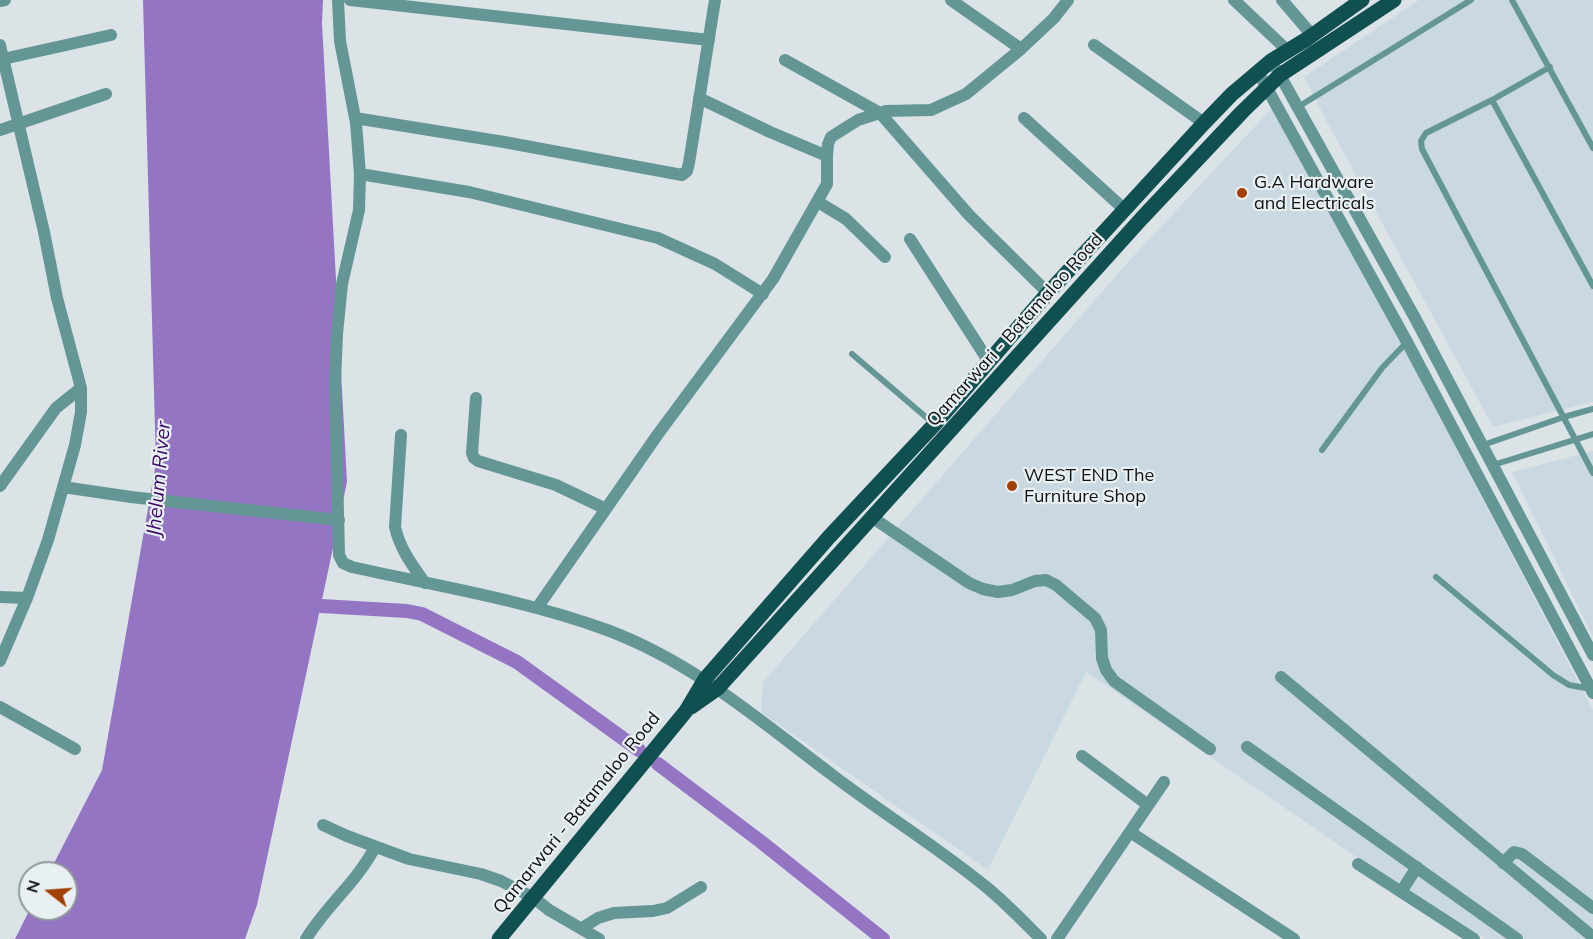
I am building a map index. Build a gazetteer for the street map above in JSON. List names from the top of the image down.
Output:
{
  "streets": {
    "main road": ["Qamarwari - Batamaloo Road"]
  },
  "water": ["Jhelum River"],
  "places": ["G.A Hardware and Electricals", "WEST END The Furniture Shop"],
  "north": "left"
}
